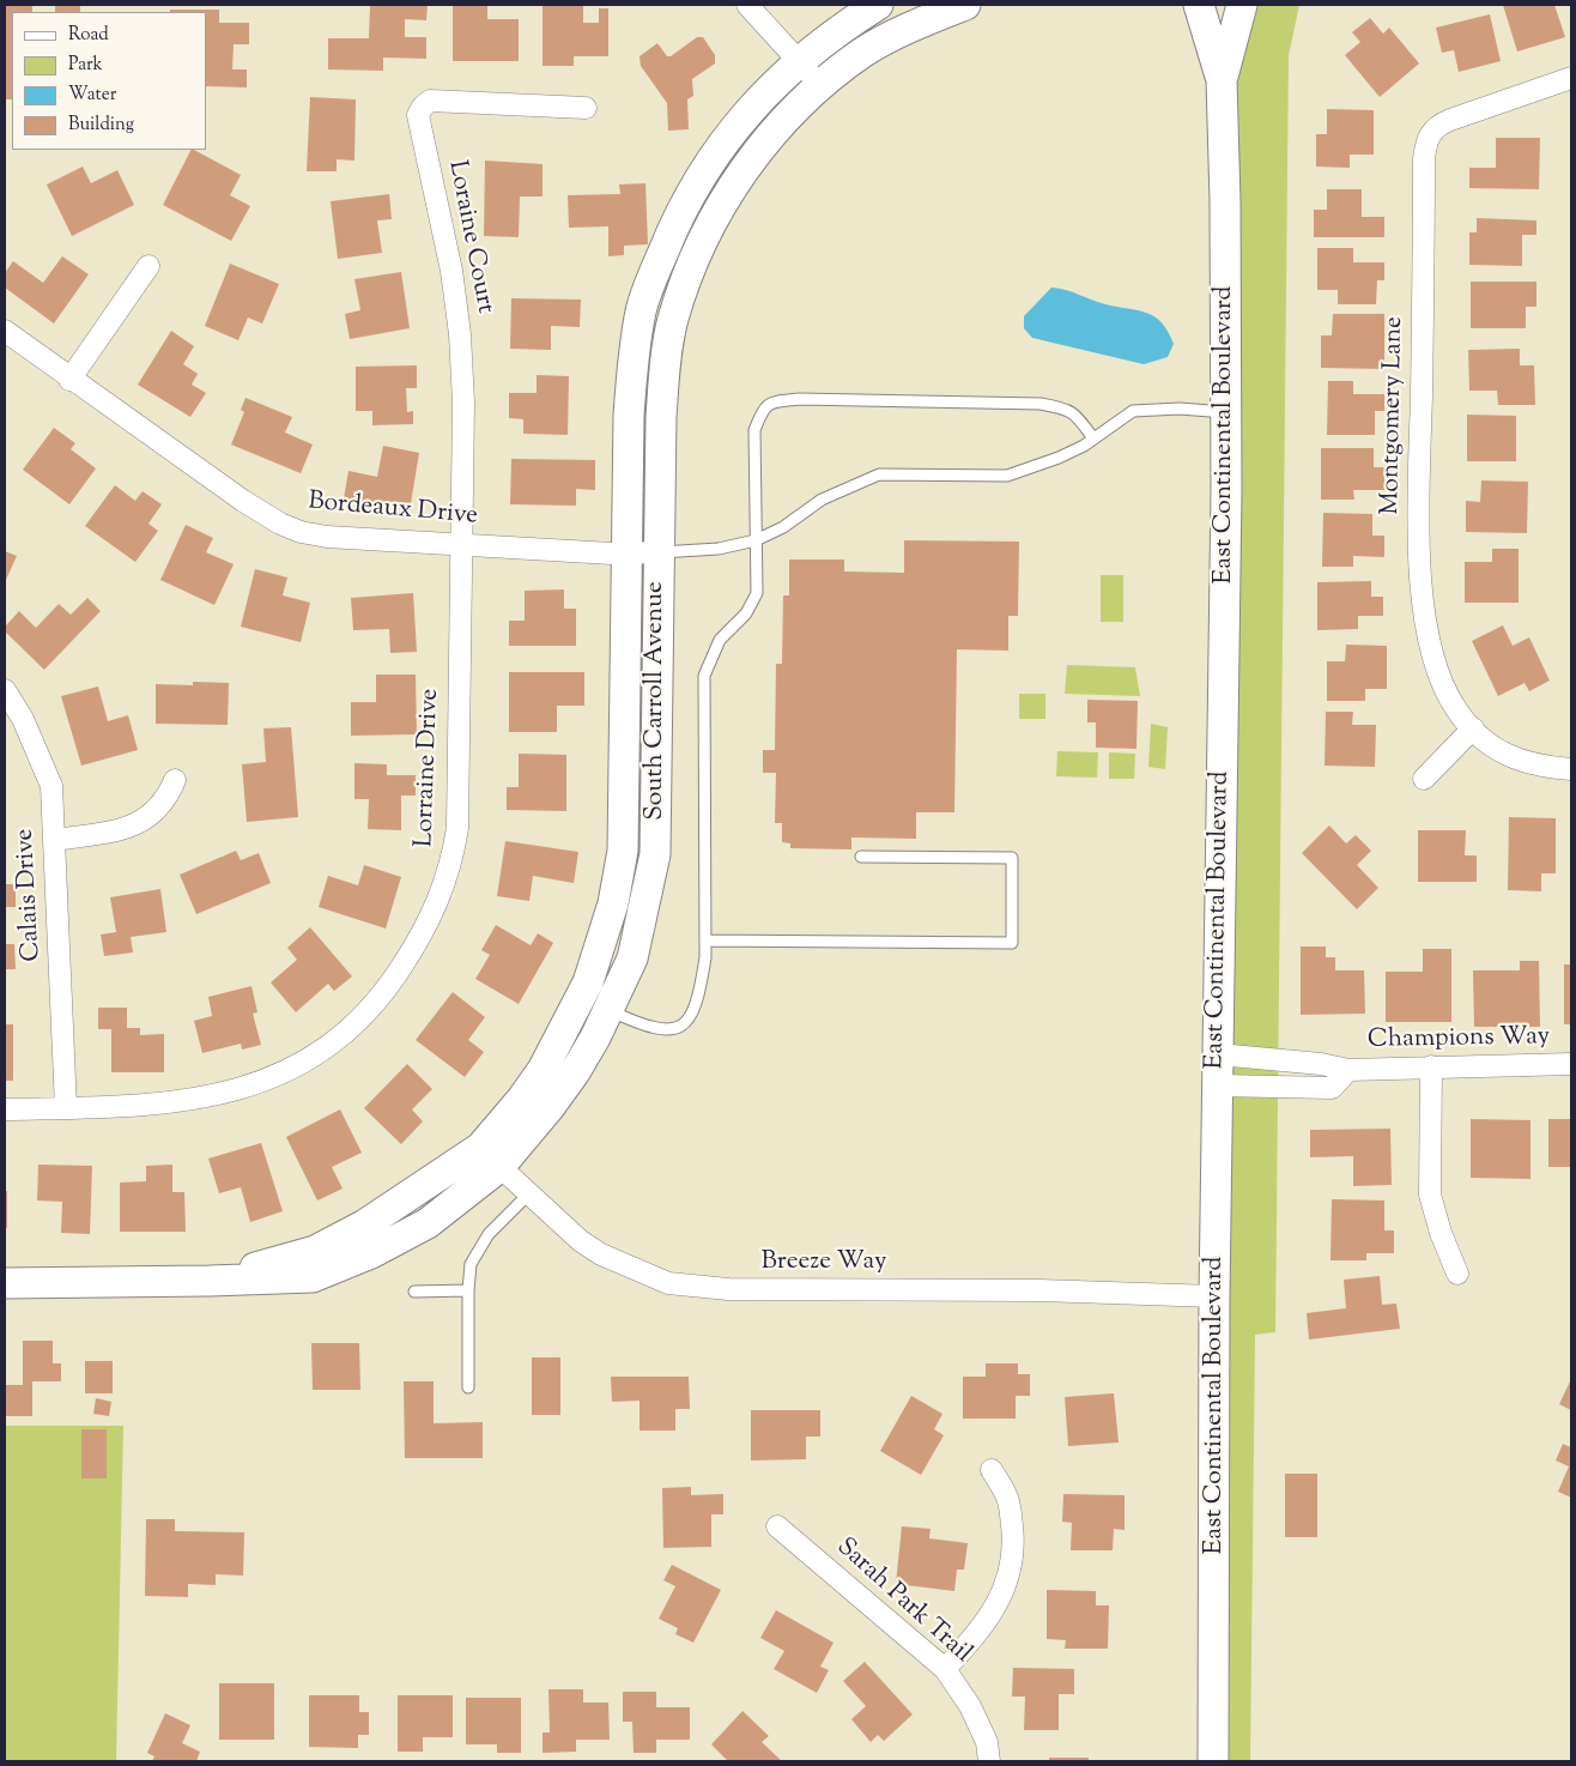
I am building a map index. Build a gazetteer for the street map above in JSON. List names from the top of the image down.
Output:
{
  "streets": {
    "main road": ["East Continental Boulevard", "South Carroll Avenue"],
    "street": [
      "Loraine Court",
      "Montgomery Lane",
      "Bordeaux Drive",
      "Lorraine Drive",
      "Calais Drive",
      "Champions Way",
      "Breeze Way",
      "Sarah Park Trail"
    ]
  },
  "crossings": [
    ["Loraine Court", "Bordeaux Drive"],
    ["Loraine Court", "Lorraine Drive"],
    ["East Continental Boulevard", "Champions Way"],
    ["East Continental Boulevard", "Breeze Way"],
    ["Bordeaux Drive", "South Carroll Avenue"],
    ["Bordeaux Drive", "Lorraine Drive"],
    ["South Carroll Avenue", "Breeze Way"],
    ["Lorraine Drive", "Calais Drive"]
  ],
  "legend": [
    "Road",
    "Park",
    "Water",
    "Building"
  ]
}
